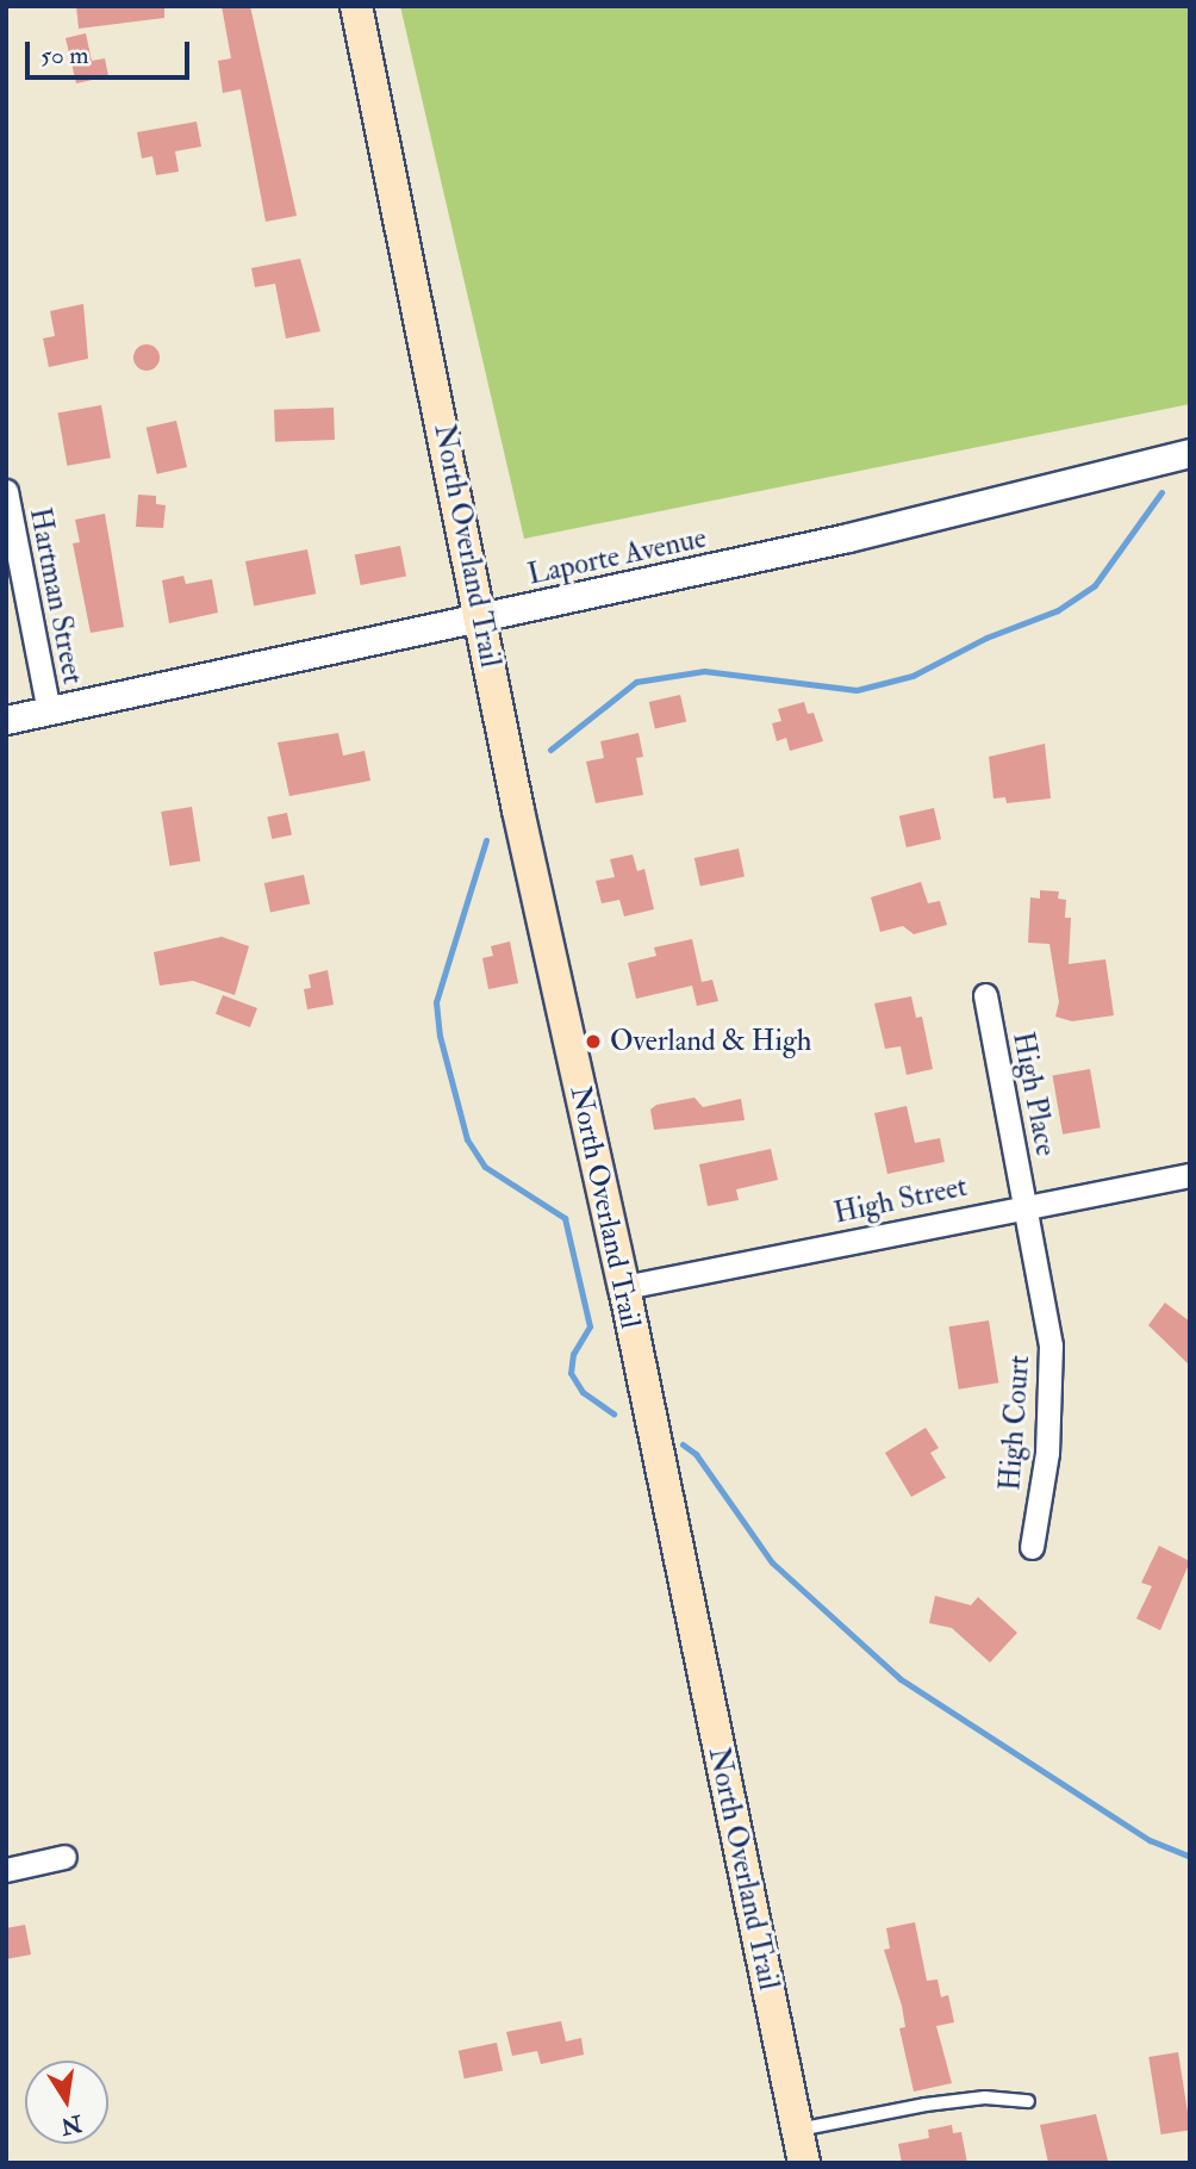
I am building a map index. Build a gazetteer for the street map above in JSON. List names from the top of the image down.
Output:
{
  "streets": {
    "main road": ["North Overland Trail"],
    "street": [
      "Laporte Avenue",
      "Hartman Street",
      "High Place",
      "High Street",
      "High Court"
    ]
  },
  "crossings": [
    ["North Overland Trail", "Laporte Avenue"],
    ["North Overland Trail", "High Street"],
    ["Laporte Avenue", "Hartman Street"],
    ["High Place", "High Street"],
    ["High Place", "High Court"],
    ["High Street", "High Court"]
  ],
  "places": ["Overland & High"],
  "scale_bar": "50 m",
  "north": "bottom"
}
